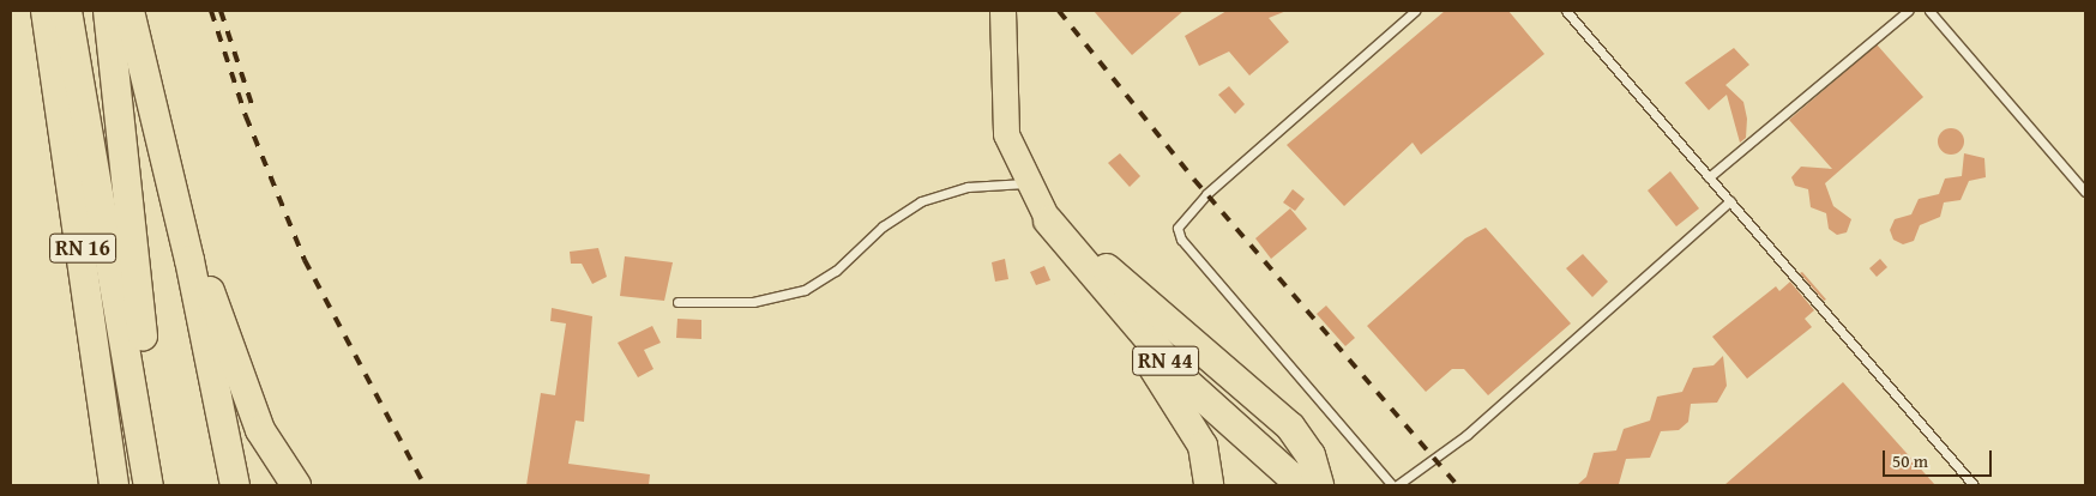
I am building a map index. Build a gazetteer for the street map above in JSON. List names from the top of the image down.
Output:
{
  "streets": {
    "highway": ["RN 16", "RN 44"]
  },
  "scale_bar": "50 m"
}
